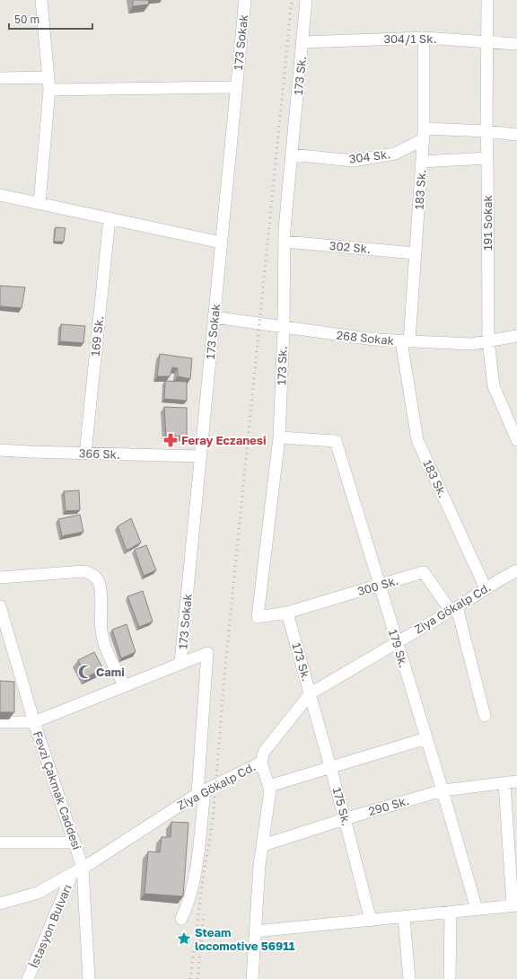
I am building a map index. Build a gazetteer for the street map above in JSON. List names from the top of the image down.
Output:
{
  "streets": {
    "street": [
      "304/1 Sk.",
      "173 Sokak",
      "173 Sk.",
      "304 Sk.",
      "183 Sk.",
      "191 Sokak",
      "302 Sk.",
      "169 Sk.",
      "268 Sokak",
      "366 Sk.",
      "300 Sk.",
      "Ziya Gökalp Cd.",
      "179 Sk.",
      "Fevzi Çakmak Caddesi",
      "290 Sk.",
      "175 Sk.",
      "İstasyon Bulvarı"
    ]
  },
  "crossings": [
    ["304/1 Sk.", "173 Sk."],
    ["304/1 Sk.", "183 Sk."],
    ["304/1 Sk.", "191 Sokak"],
    ["173 Sokak", "268 Sokak"],
    ["173 Sokak", "366 Sk."],
    ["173 Sk.", "304 Sk."],
    ["173 Sk.", "302 Sk."],
    ["173 Sk.", "268 Sokak"],
    ["173 Sk.", "300 Sk."],
    ["173 Sk.", "Ziya Gökalp Cd."],
    ["173 Sk.", "179 Sk."],
    ["173 Sk.", "175 Sk."],
    ["304 Sk.", "183 Sk."],
    ["304 Sk.", "191 Sokak"],
    ["183 Sk.", "302 Sk."],
    ["183 Sk.", "268 Sokak"],
    ["183 Sk.", "Ziya Gökalp Cd."],
    ["191 Sokak", "268 Sokak"],
    ["169 Sk.", "366 Sk."],
    ["300 Sk.", "Ziya Gökalp Cd."],
    ["300 Sk.", "179 Sk."],
    ["Ziya Gökalp Cd.", "179 Sk."],
    ["Ziya Gökalp Cd.", "Fevzi Çakmak Caddesi"],
    ["Ziya Gökalp Cd.", "175 Sk."],
    ["Ziya Gökalp Cd.", "İstasyon Bulvarı"],
    ["179 Sk.", "290 Sk."],
    ["Fevzi Çakmak Caddesi", "İstasyon Bulvarı"],
    ["290 Sk.", "175 Sk."]
  ],
  "places": {
    "pharmacy": ["Feray Eczanesi"],
    "mosque": ["Cami"],
    "place": ["Steam locomotive 56911"]
  },
  "scale_bar": "50 m"
}
